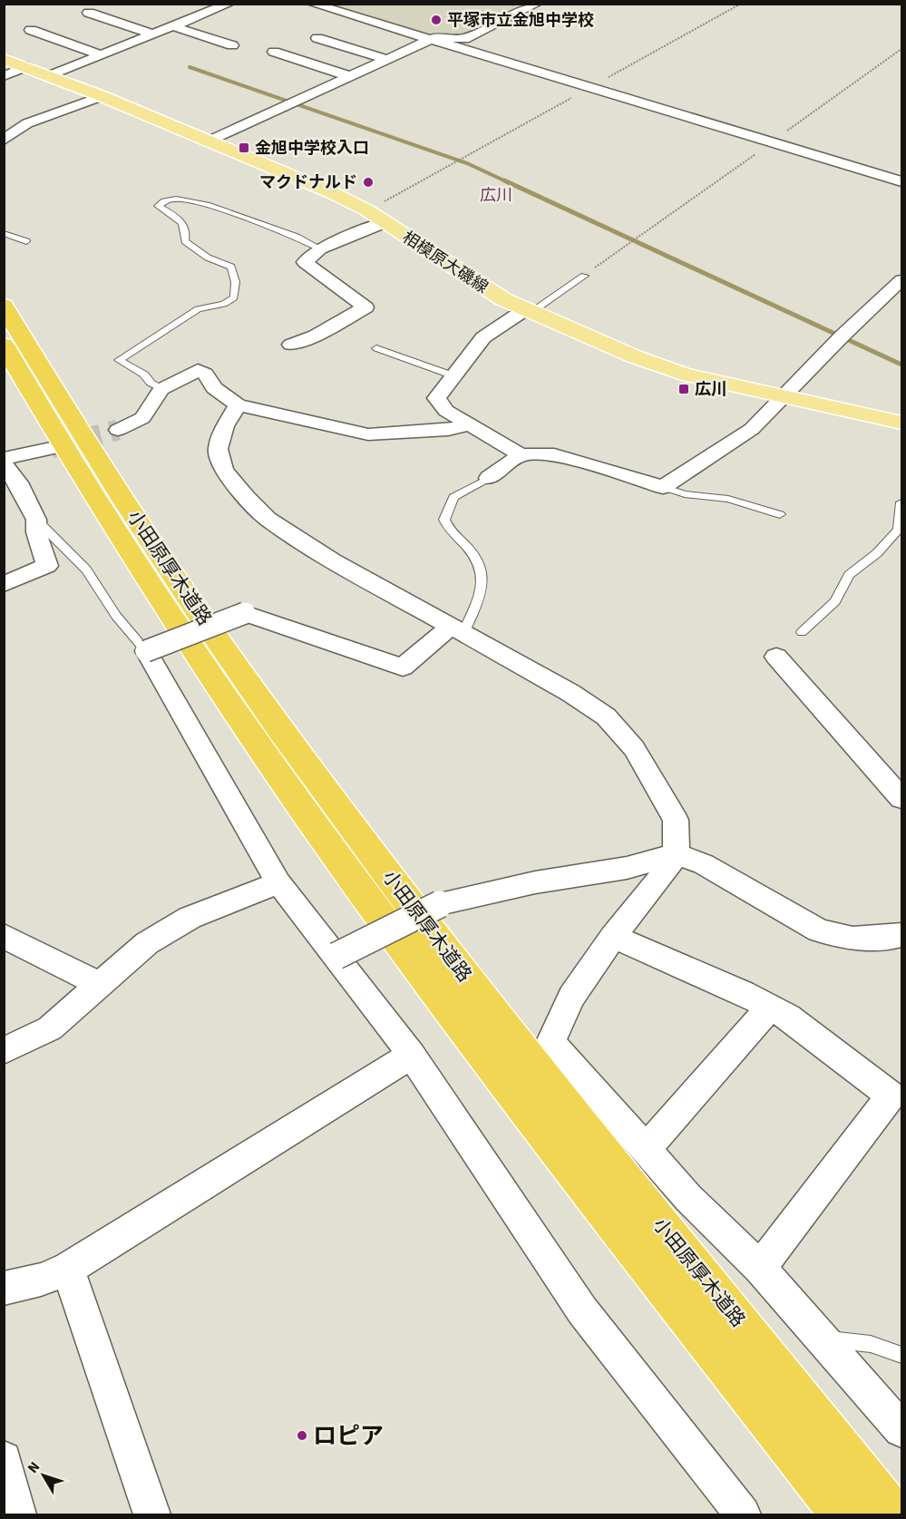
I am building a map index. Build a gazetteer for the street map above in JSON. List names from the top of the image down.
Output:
{
  "streets": {
    "highway": ["小田原厚木道路"],
    "main road": ["相模原大磯線"]
  },
  "districts": ["広川"],
  "places": {
    "other": ["平塚市立金旭中学校", "マクドナルド", "ロピア"],
    "transit": ["金旭中学校入口", "広川"]
  },
  "north": "top left"
}
